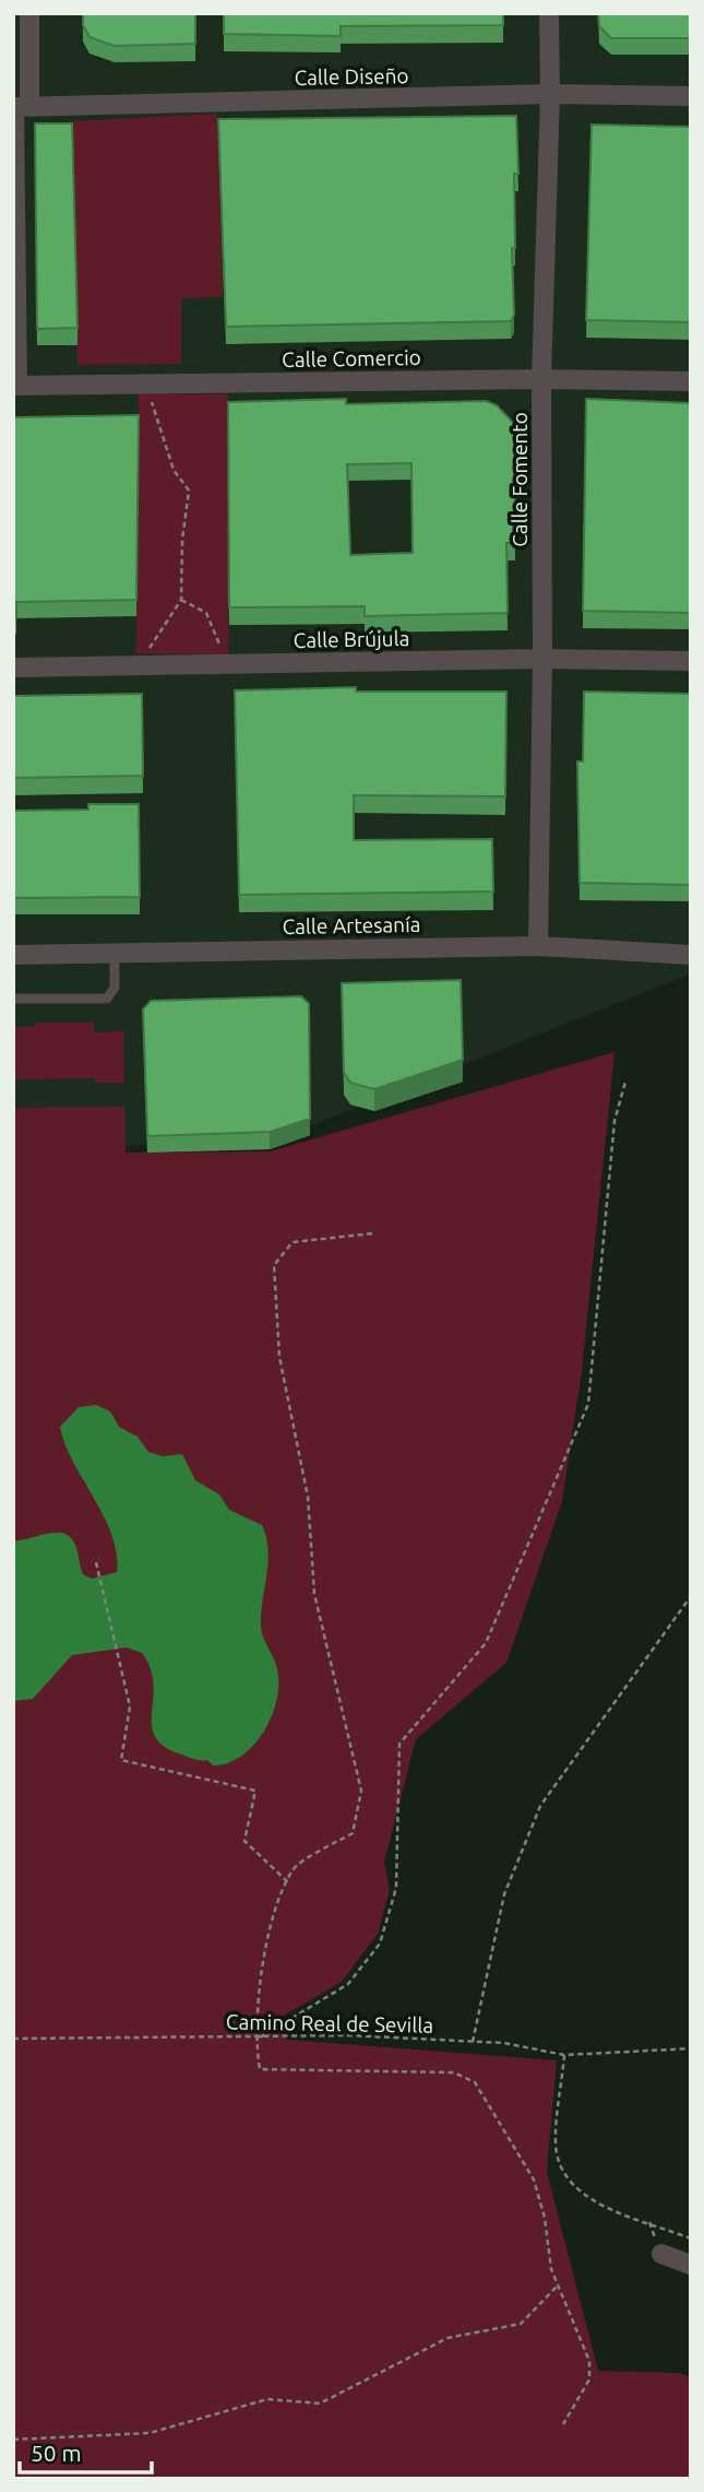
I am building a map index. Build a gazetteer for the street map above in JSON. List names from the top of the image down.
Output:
{
  "streets": {
    "street": [
      "Calle Diseño",
      "Calle Comercio",
      "Calle Fomento",
      "Calle Brújula",
      "Calle Artesanía"
    ],
    "path": ["Camino Real de Sevilla"]
  },
  "crossings": [
    ["Calle Diseño", "Calle Fomento"],
    ["Calle Comercio", "Calle Fomento"],
    ["Calle Fomento", "Calle Brújula"],
    ["Calle Fomento", "Calle Artesanía"]
  ],
  "scale_bar": "50 m"
}
